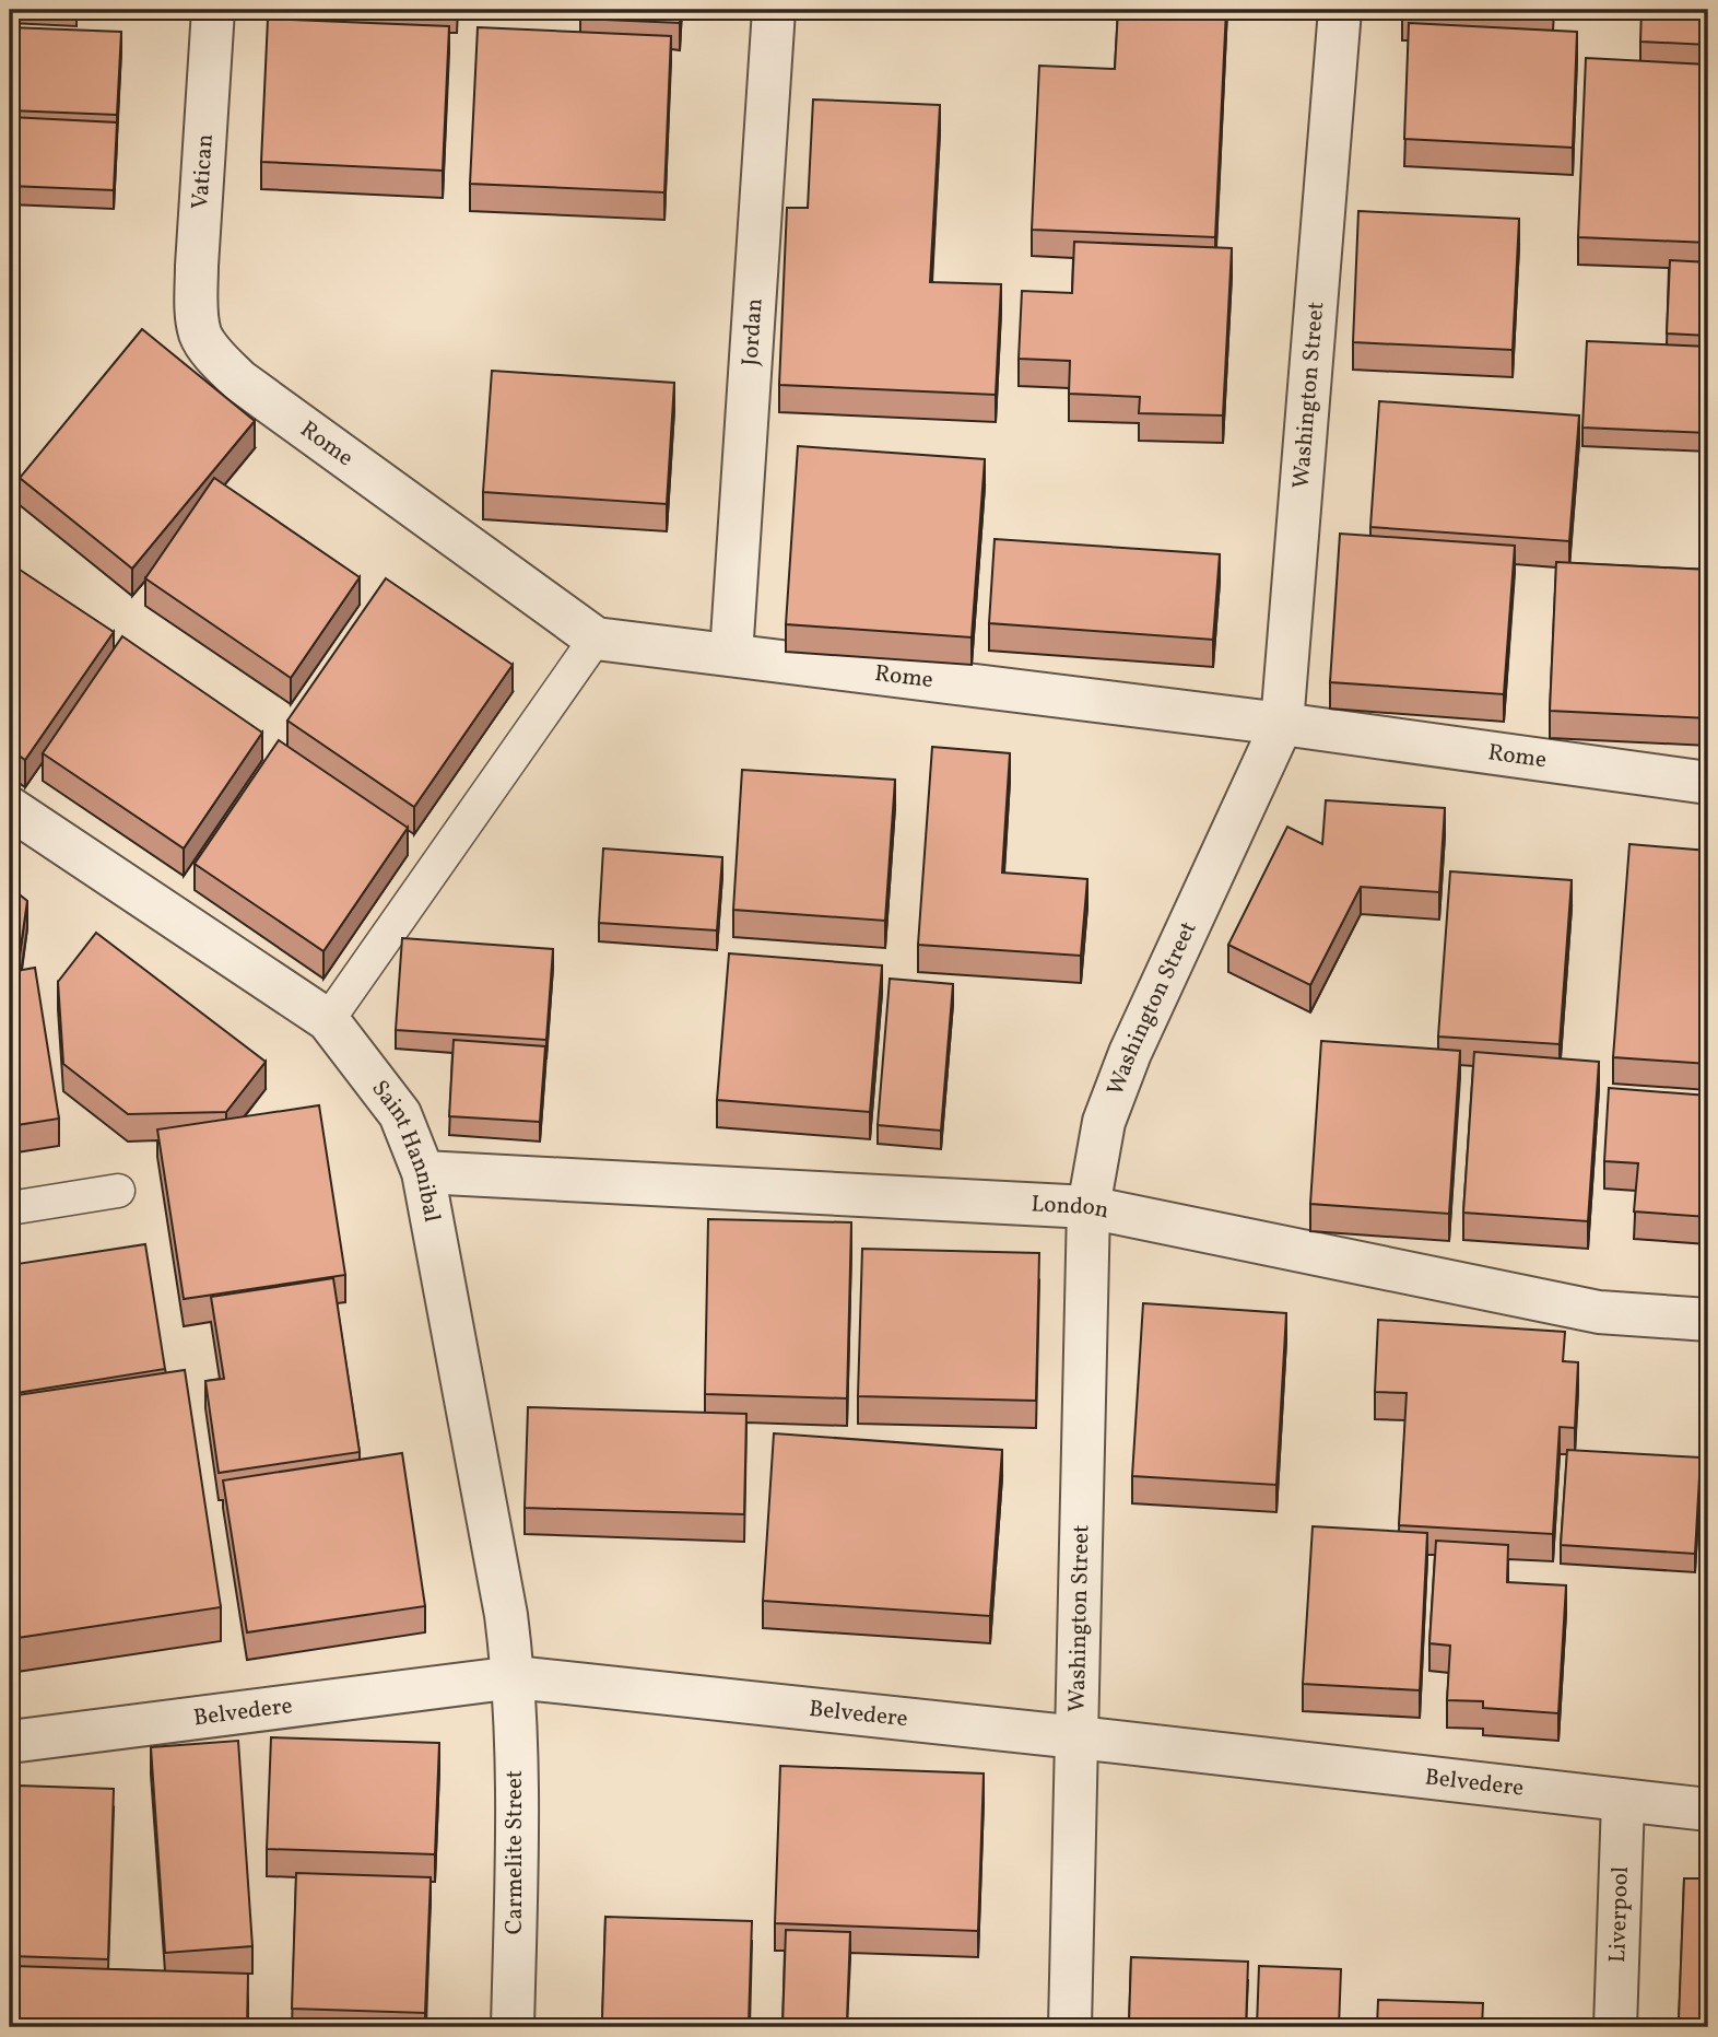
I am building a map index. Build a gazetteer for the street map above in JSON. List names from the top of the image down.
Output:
{
  "streets": {
    "street": [
      "Vatican",
      "Jordan",
      "Washington Street",
      "Rome",
      "Saint Hannibal",
      "London",
      "Belvedere",
      "Carmelite Street",
      "Liverpool"
    ]
  },
  "crossings": [
    ["Vatican", "Rome"],
    ["Jordan", "Rome"],
    ["Washington Street", "Rome"],
    ["Washington Street", "London"],
    ["Washington Street", "Belvedere"],
    ["Saint Hannibal", "London"],
    ["Saint Hannibal", "Belvedere"],
    ["Saint Hannibal", "Carmelite Street"],
    ["Belvedere", "Carmelite Street"],
    ["Belvedere", "Liverpool"]
  ]
}
